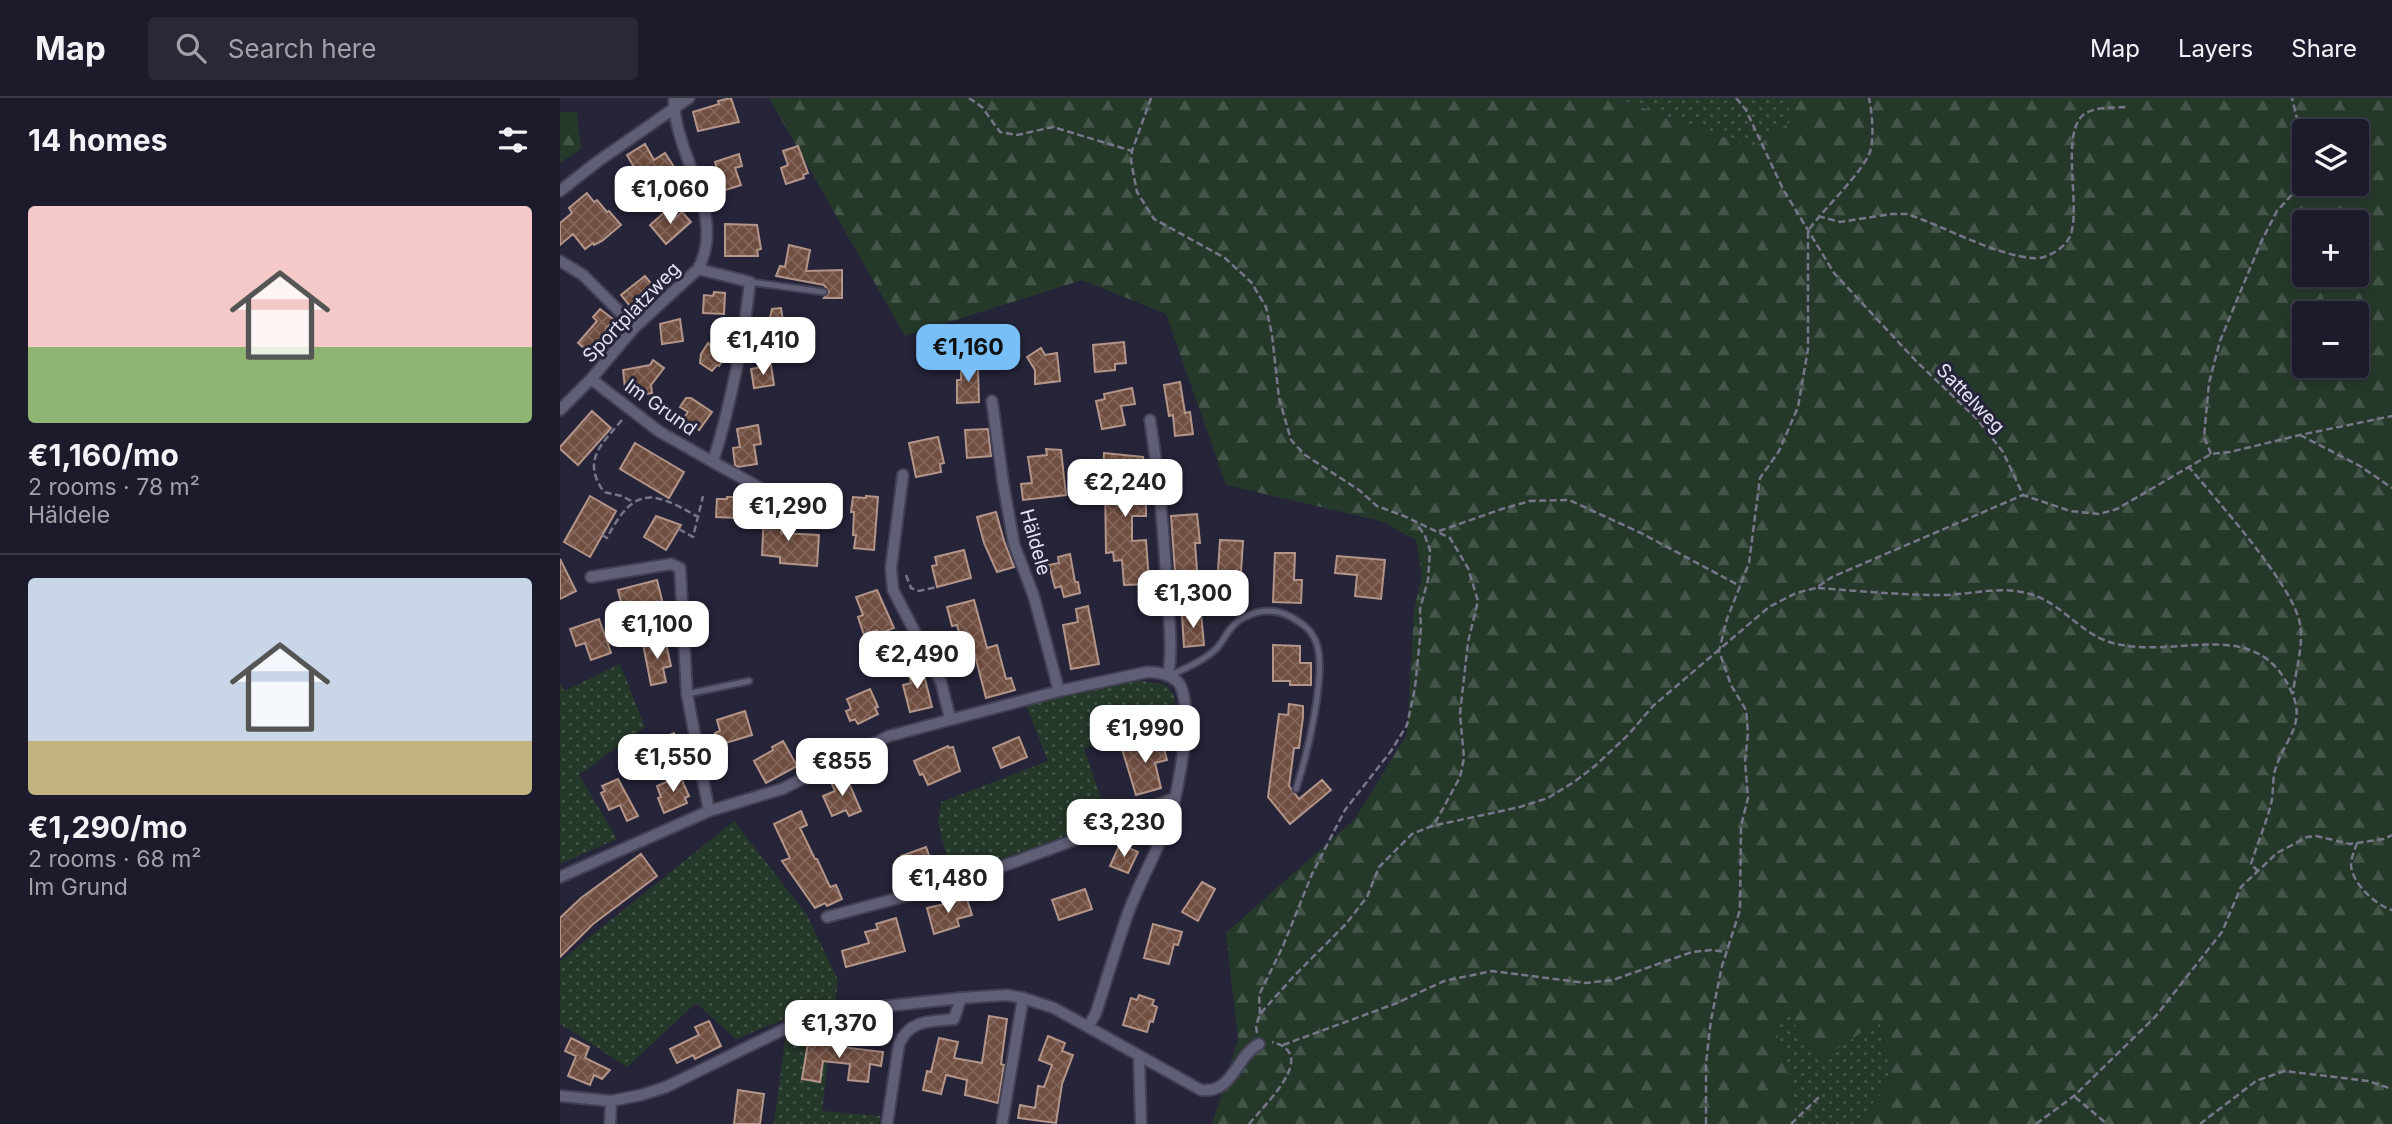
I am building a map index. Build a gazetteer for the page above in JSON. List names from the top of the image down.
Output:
{
  "streets": {
    "street": ["Sportplatzweg", "Im Grund", "Häldele"],
    "path": ["Sattelweg"]
  },
  "crossings": [
    ["Sportplatzweg", "Im Grund"]
  ],
  "page": {
    "header": "Map",
    "search": "Search here",
    "nav": ["Map", "Layers", "Share"],
    "heading": "14 homes",
    "map_buttons": ["+", "−"],
    "price": [
      "€1,060",
      "€1,410",
      "€1,160",
      "€2,240",
      "€1,290",
      "€1,300",
      "€1,100",
      "€2,490",
      "€1,990",
      "€1,550",
      "€855",
      "€3,230",
      "€1,480",
      "€1,370"
    ],
    "list": [
      {
        "name": "€1,160/mo",
        "note": "2 rooms · 78 m² · Häldele"
      },
      {
        "name": "€1,290/mo",
        "note": "2 rooms · 68 m² · Im Grund"
      }
    ]
  }
}
